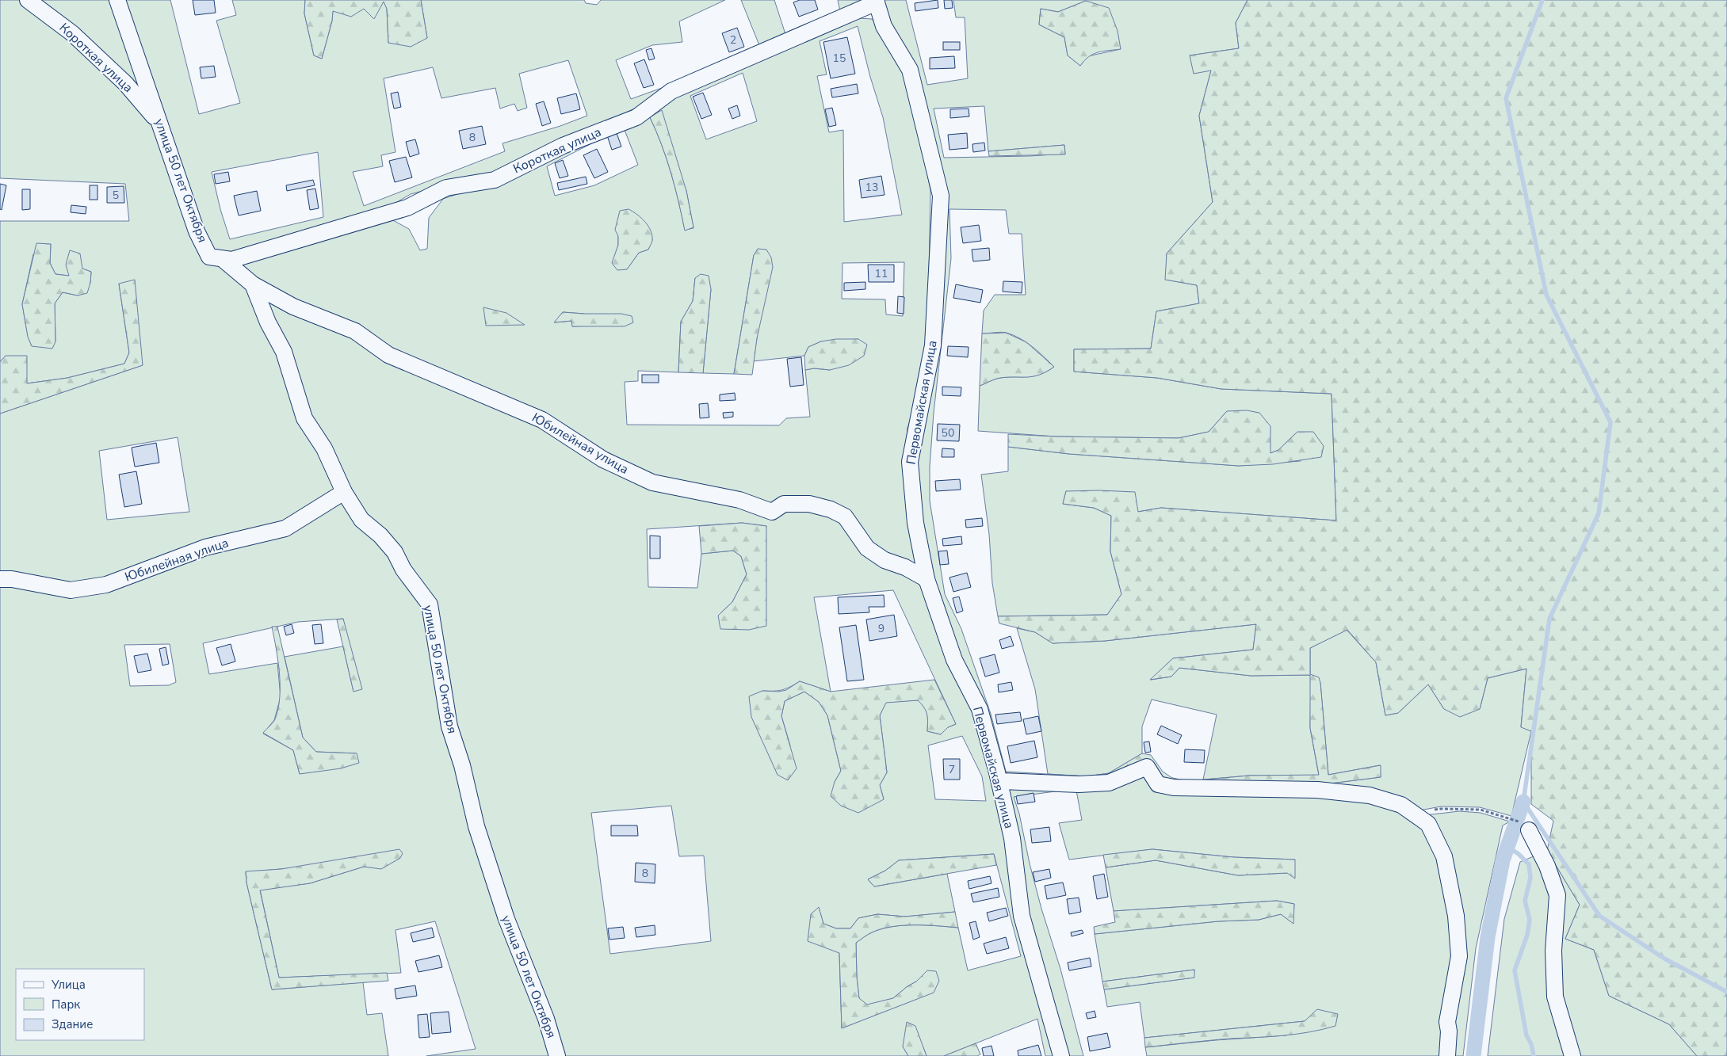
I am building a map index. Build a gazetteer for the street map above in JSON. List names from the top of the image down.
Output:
{
  "streets": {
    "street": [
      "Короткая улица",
      "улица 50 лет Октября",
      "Первомайская улица",
      "Юбилейная улица"
    ]
  },
  "crossings": [
    ["Короткая улица", "улица 50 лет Октября"],
    ["Короткая улица", "Первомайская улица"],
    ["улица 50 лет Октября", "Юбилейная улица"],
    ["Первомайская улица", "Юбилейная улица"]
  ],
  "house_numbers": [
    "2",
    "15",
    "8",
    "13",
    "5",
    "11",
    "50",
    "9",
    "7",
    "8"
  ],
  "legend": ["Улица", "Парк", "Здание"]
}
